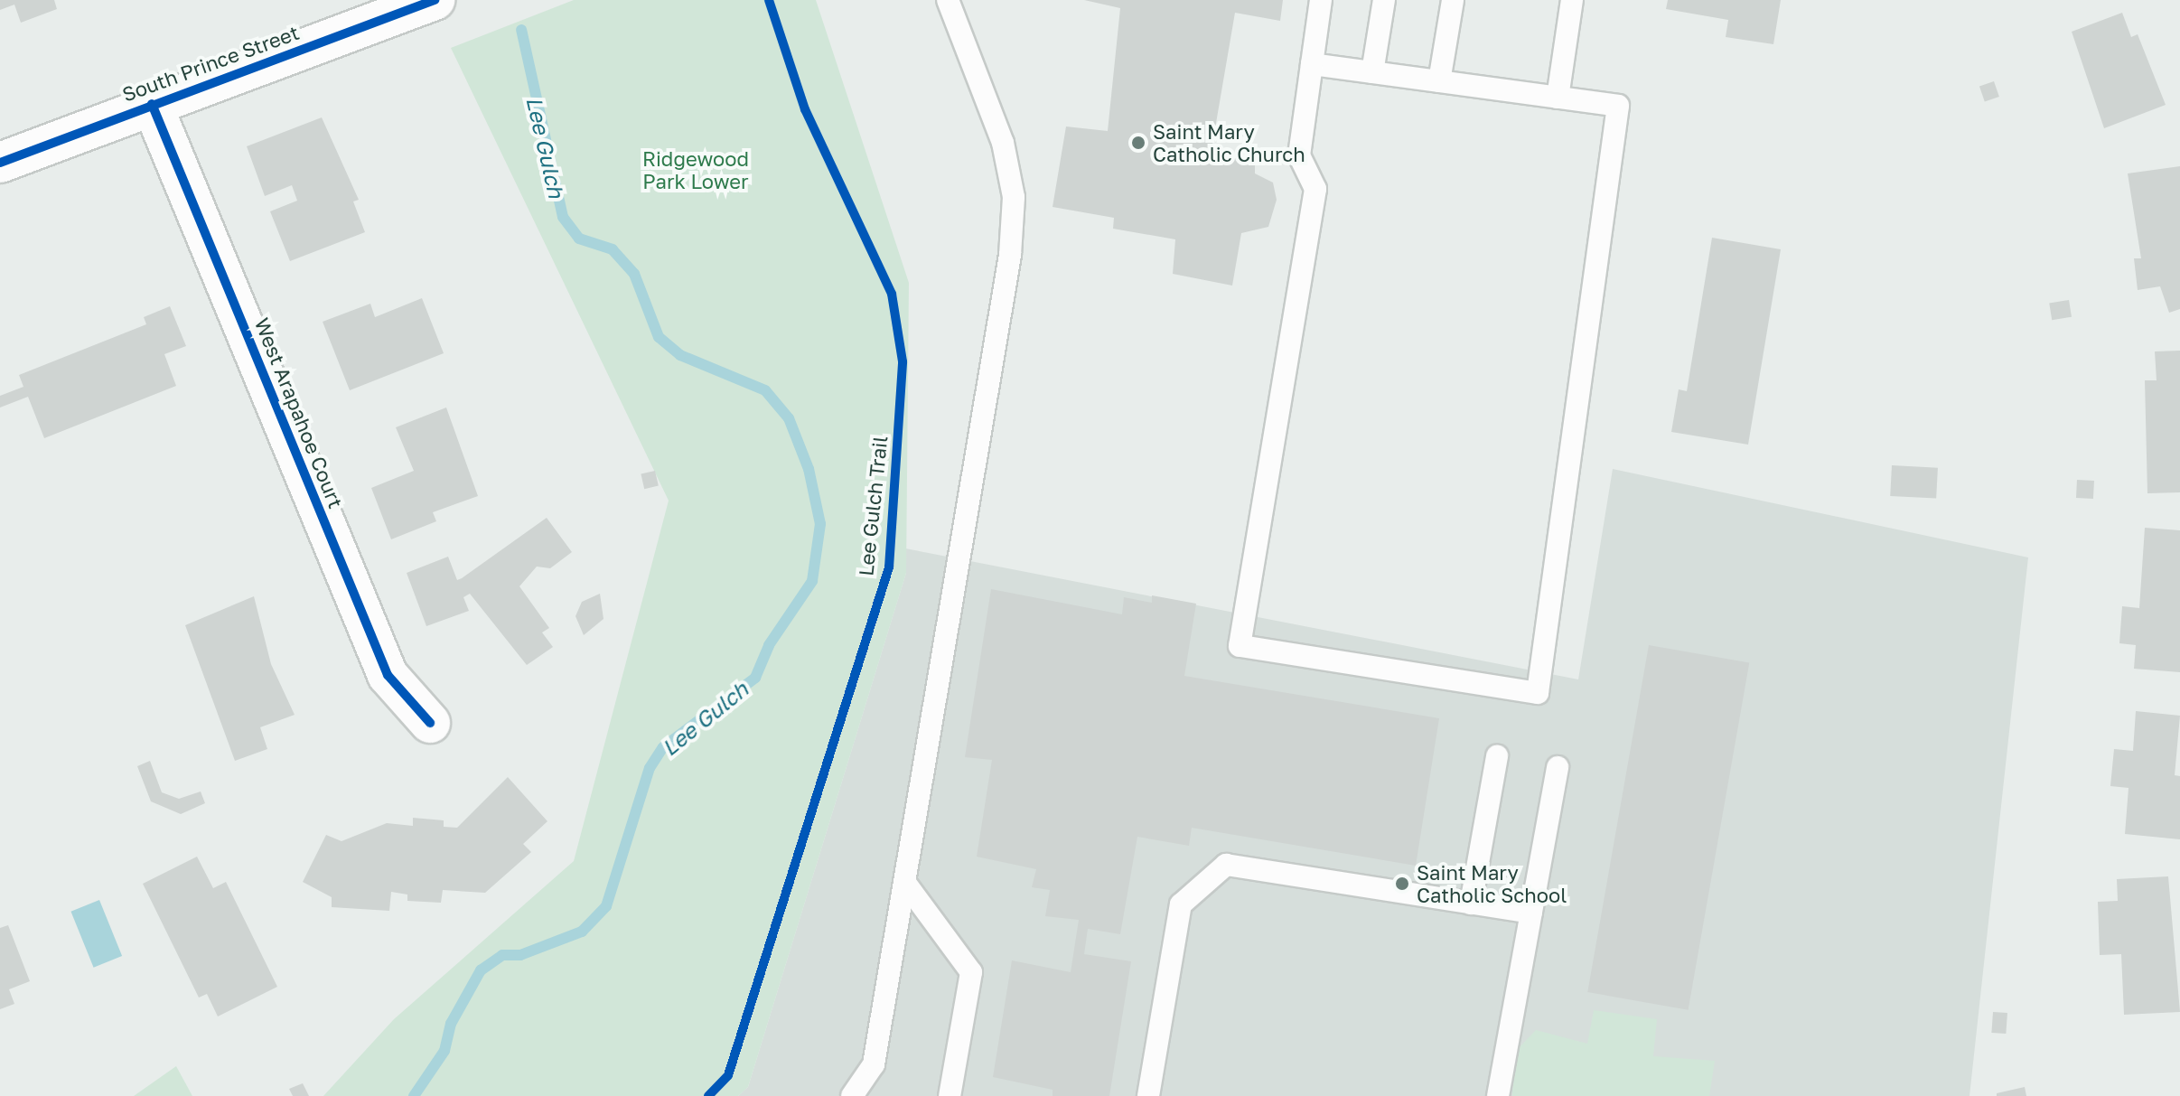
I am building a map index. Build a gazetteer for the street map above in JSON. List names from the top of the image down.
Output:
{
  "streets": {
    "street": ["South Prince Street", "West Arapahoe Court"],
    "cycle path": ["Lee Gulch Trail"]
  },
  "crossings": [
    ["South Prince Street", "West Arapahoe Court"]
  ],
  "water": ["Lee Gulch"],
  "parks": ["Ridgewood Park Lower"],
  "places": ["Saint Mary Catholic Church", "Saint Mary Catholic School"]
}
